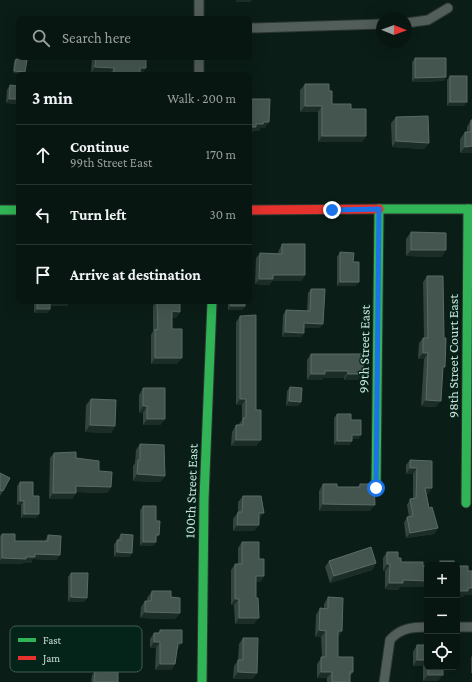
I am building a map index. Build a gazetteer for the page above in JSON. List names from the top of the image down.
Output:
{
  "streets": {
    "street": ["99th Street East", "98th Street Court East", "100th Street East"]
  },
  "legend": ["Fast", "Jam"],
  "north": "right",
  "page": {
    "search": "Search here",
    "heading": ["3 min", "Walk · 200 m"],
    "list": [
      ["Continue", "99th Street East", "170 m"],
      ["Turn left", "30 m"],
      "Arrive at destination"
    ],
    "map_buttons": ["+", "−"]
  }
}
